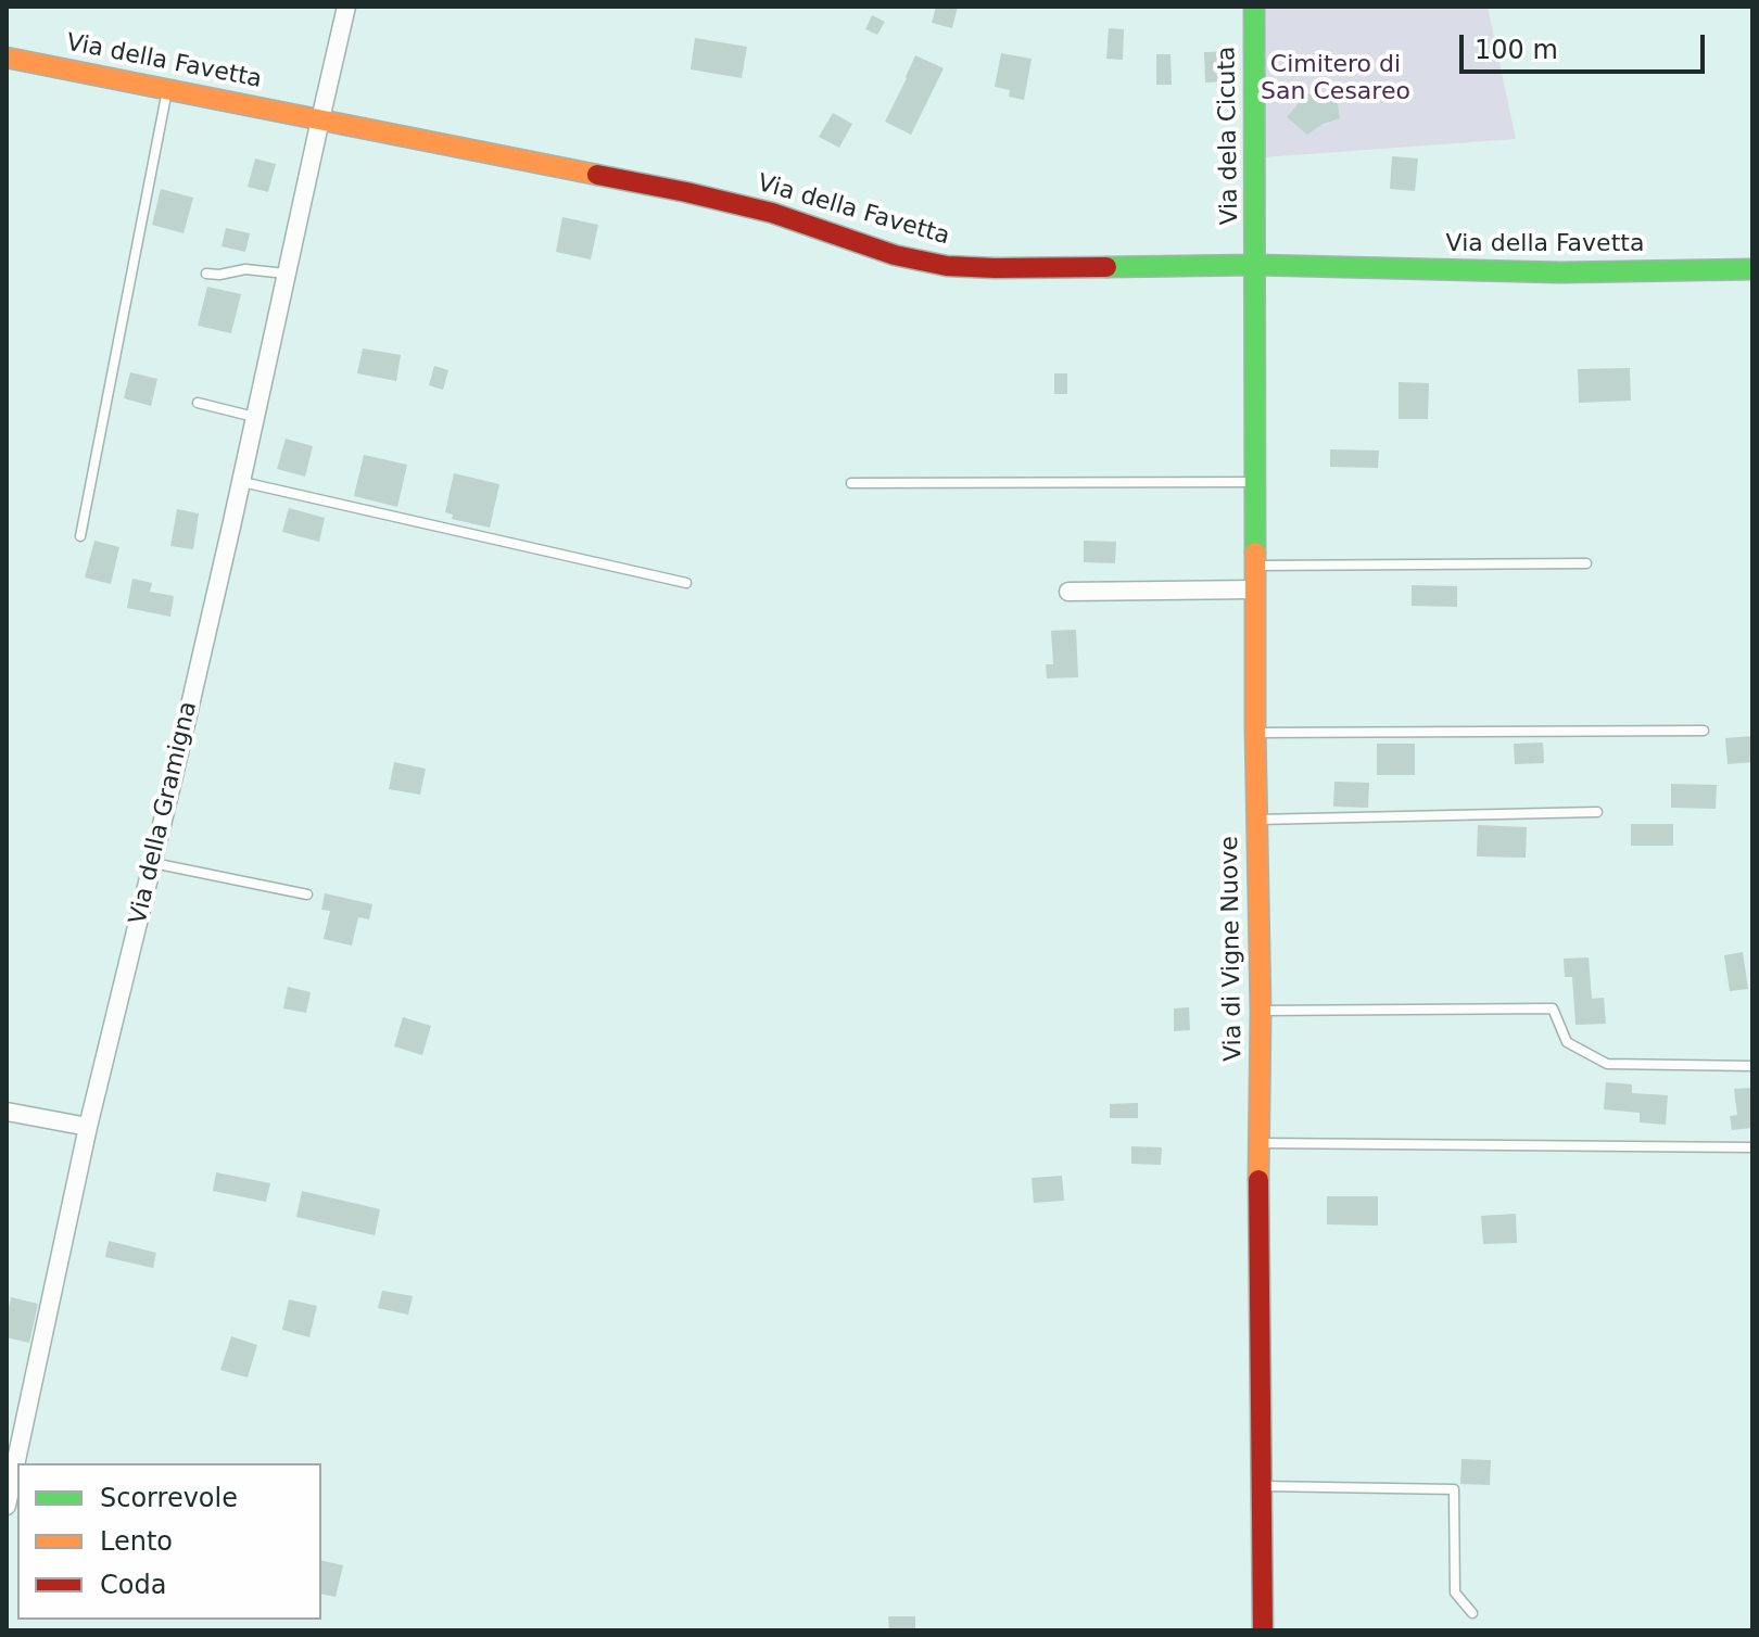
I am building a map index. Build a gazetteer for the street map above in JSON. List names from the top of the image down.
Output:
{
  "streets": {
    "street": [
      "Via della Favetta",
      "Via dela Cicuta",
      "Via della Gramigna",
      "Via di Vigne Nuove"
    ]
  },
  "crossings": [
    ["Via della Favetta", "Via dela Cicuta"],
    ["Via della Favetta", "Via della Gramigna"],
    ["Via della Favetta", "Via di Vigne Nuove"],
    ["Via dela Cicuta", "Via di Vigne Nuove"]
  ],
  "parks": ["Cimitero di San Cesareo"],
  "legend": ["Scorrevole", "Lento", "Coda"],
  "scale_bar": "100 m"
}
